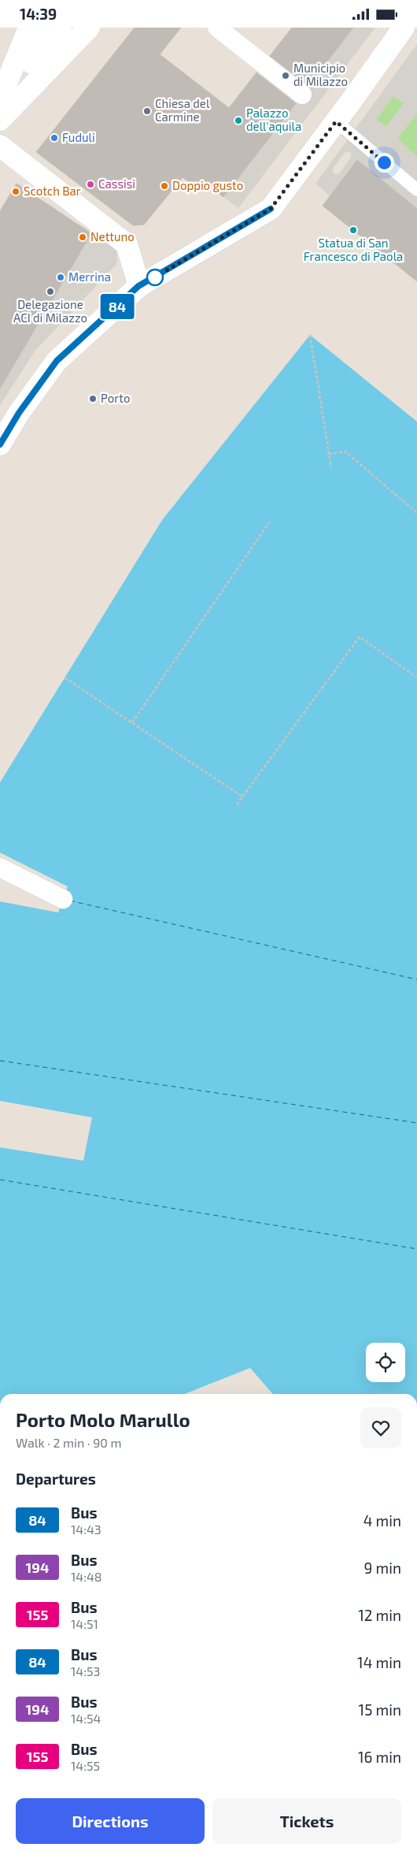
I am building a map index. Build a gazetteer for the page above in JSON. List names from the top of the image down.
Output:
{
  "places": [
    "Municipio di Milazzo",
    "Chiesa del Carmine",
    "Palazzo dell'aquila",
    "Fuduli",
    "Cassisi",
    "Doppio gusto",
    "Scotch Bar",
    "Statua di San Francesco di Paola",
    "Nettuno",
    "Merrina",
    "Delegazione ACI di Milazzo",
    "Porto"
  ],
  "lines": ["bus line 84"],
  "page": {
    "status": "14:39",
    "on_map": "84",
    "heading": [
      ["Porto Molo Marullo", "Walk · 2 min · 90 m"],
      "Departures"
    ],
    "list": [
      {
        "mark": "84",
        "name": "Bus",
        "note": "14:43",
        "value": "4 min"
      },
      {
        "mark": "194",
        "name": "Bus",
        "note": "14:48",
        "value": "9 min"
      },
      {
        "mark": "155",
        "name": "Bus",
        "note": "14:51",
        "value": "12 min"
      },
      {
        "mark": "84",
        "name": "Bus",
        "note": "14:53",
        "value": "14 min"
      },
      {
        "mark": "194",
        "name": "Bus",
        "note": "14:54",
        "value": "15 min"
      },
      {
        "mark": "155",
        "name": "Bus",
        "note": "14:55",
        "value": "16 min"
      }
    ],
    "buttons": ["Directions", "Tickets"]
  }
}
